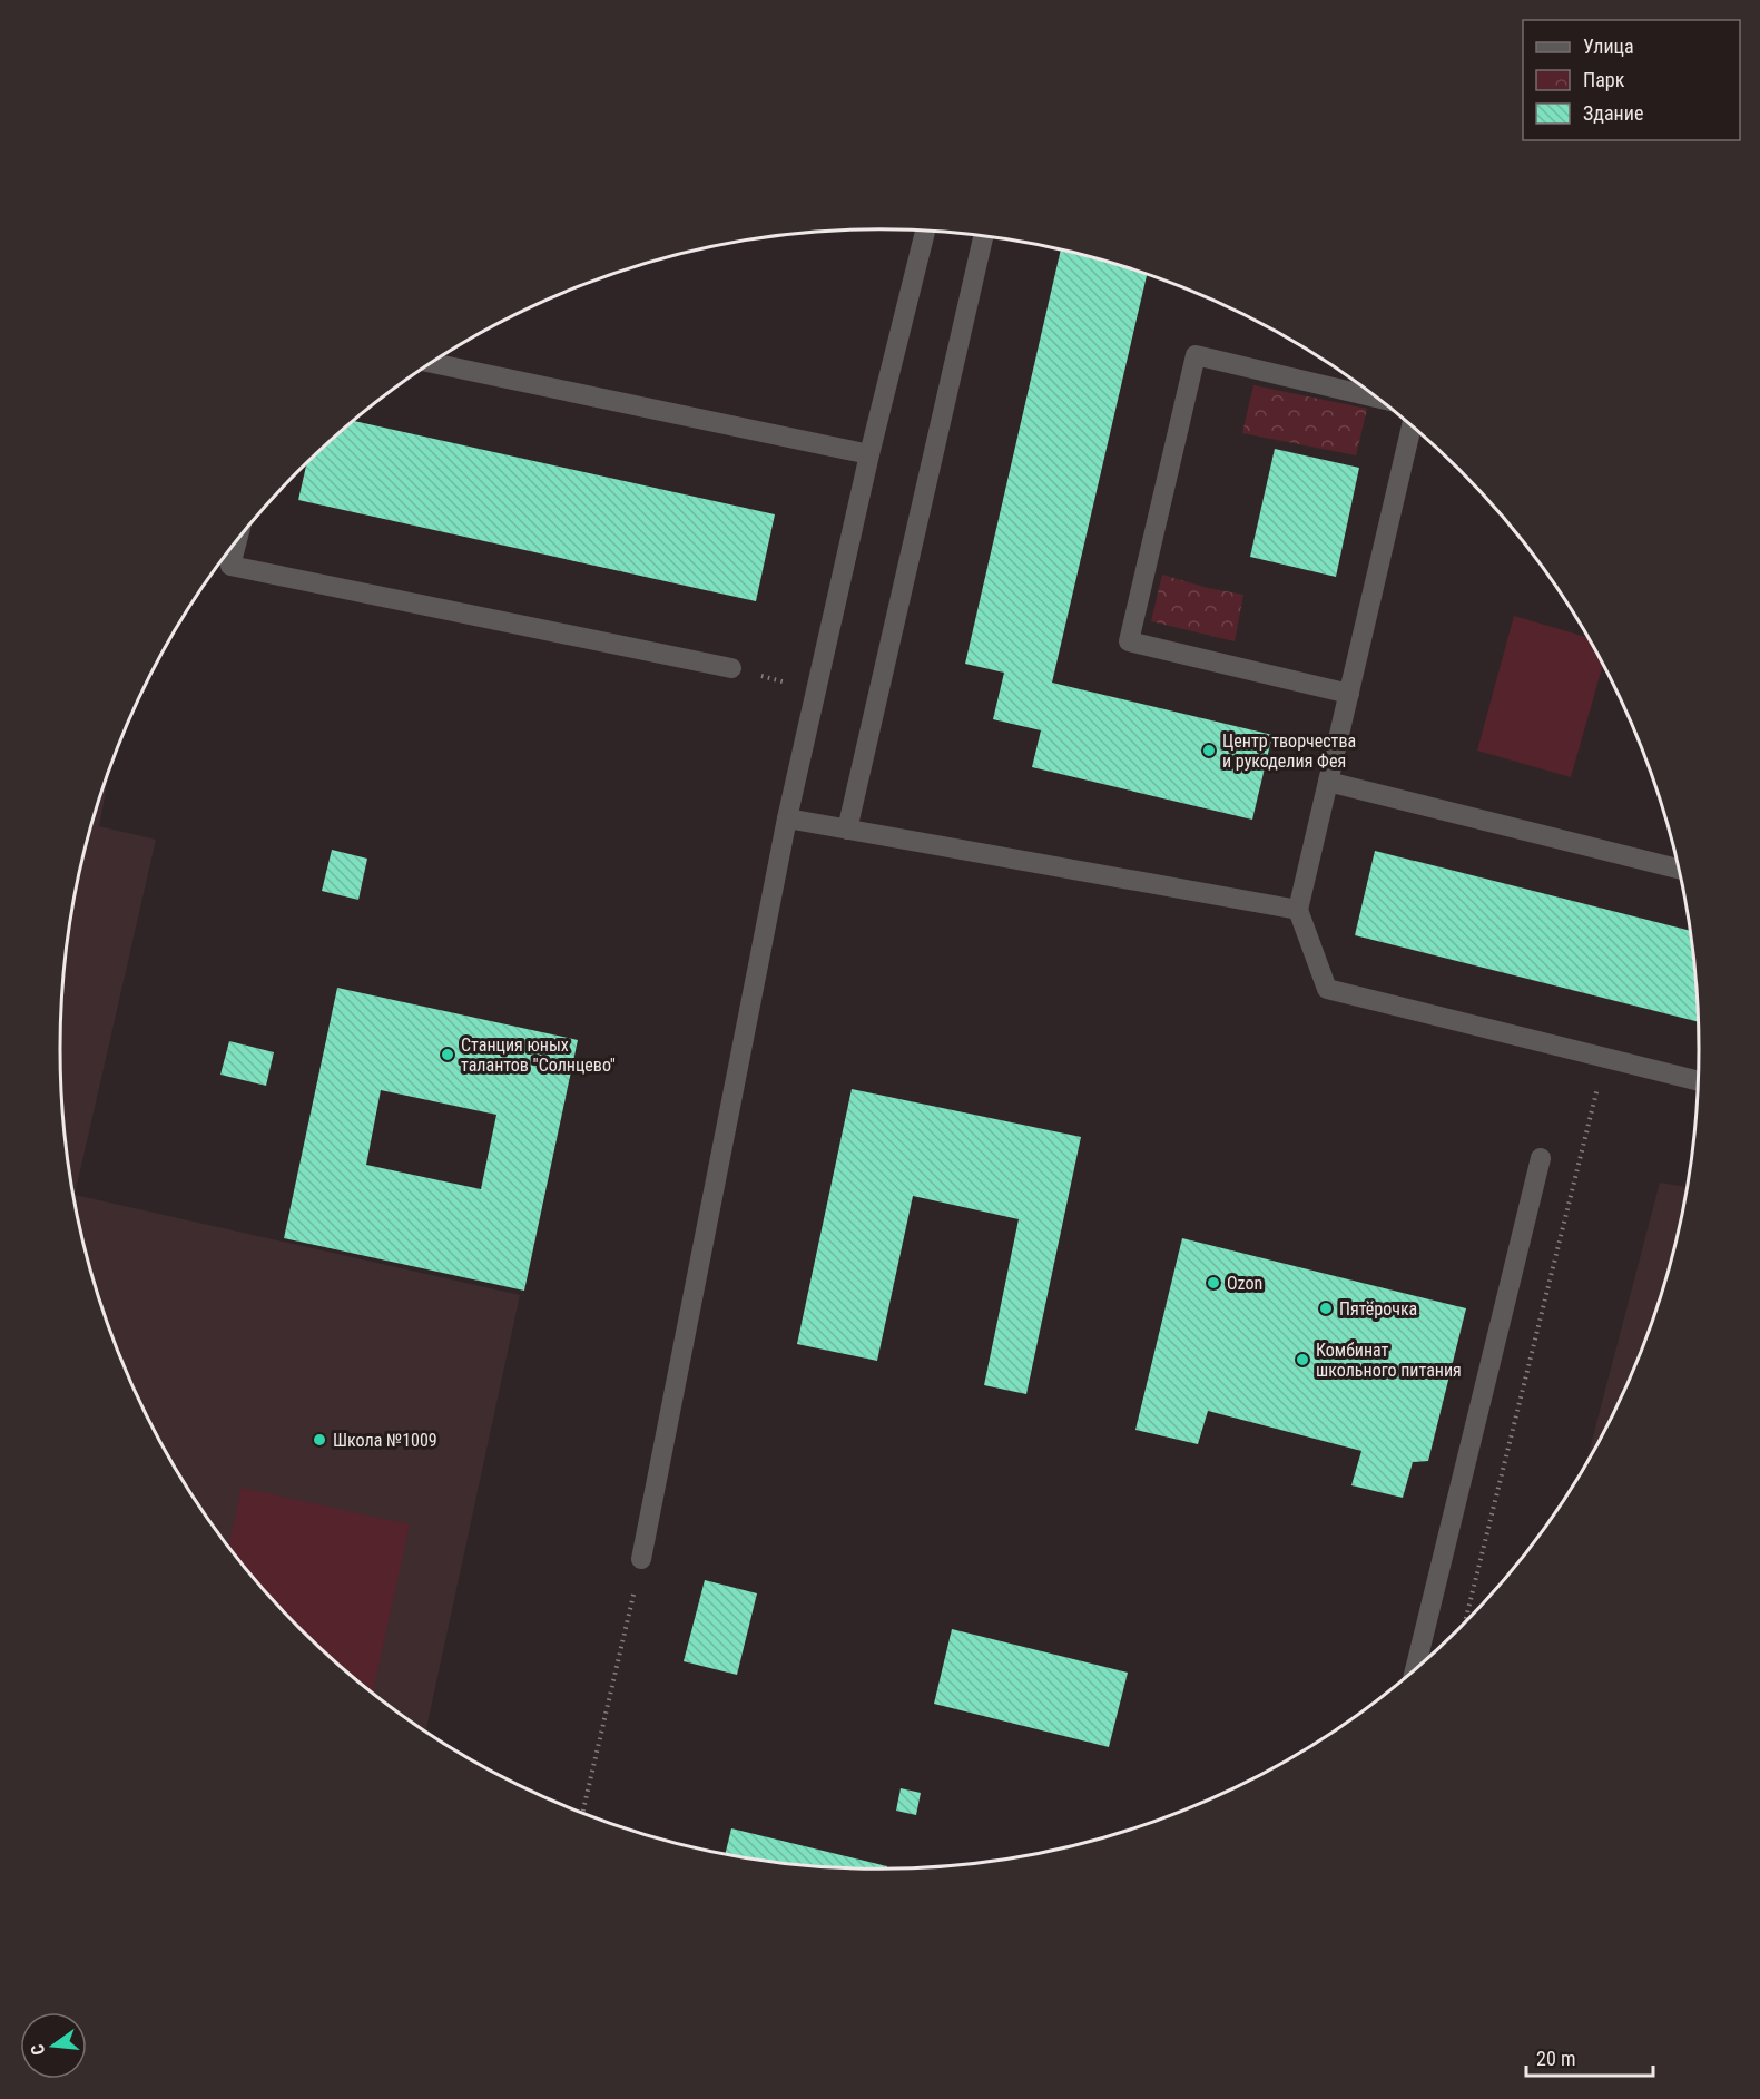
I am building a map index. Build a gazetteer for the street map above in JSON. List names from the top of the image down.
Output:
{
  "places": [
    "Центр творчества и рукоделия Фея",
    "Станция юных талантов \"Солнцево\"",
    "Ozon",
    "Пятёрочка",
    "Комбинат школьного питания",
    "Школа №1009"
  ],
  "legend": ["Улица", "Парк", "Здание"],
  "scale_bar": "20 m",
  "north": "left"
}
